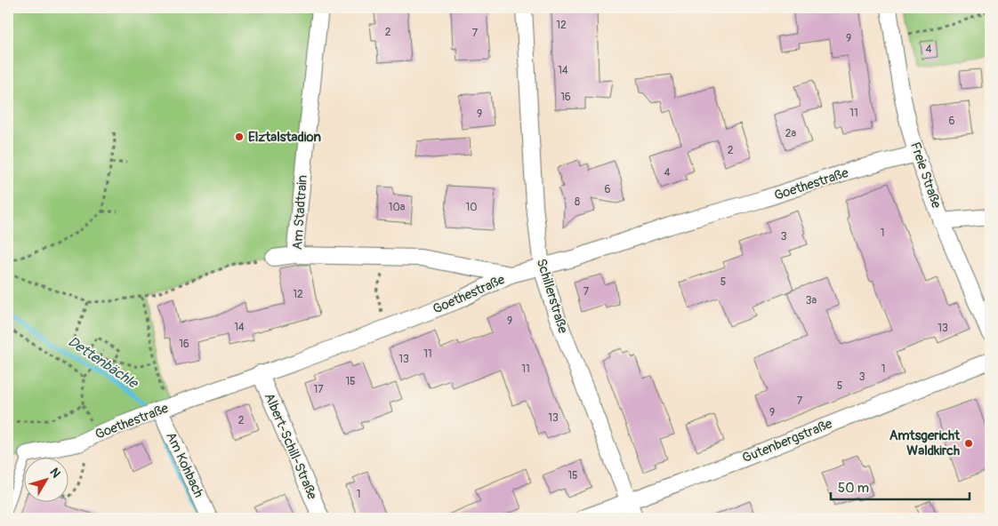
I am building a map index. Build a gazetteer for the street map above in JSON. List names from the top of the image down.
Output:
{
  "streets": {
    "street": [
      "Freie Straße",
      "Goethestraße",
      "Am Stadtrain",
      "Schillerstraße",
      "Gutenbergstraße",
      "Albert-Schill-Straße",
      "Am Kohbach"
    ]
  },
  "crossings": [
    ["Freie Straße", "Goethestraße"],
    ["Goethestraße", "Am Stadtrain"],
    ["Goethestraße", "Schillerstraße"],
    ["Goethestraße", "Albert-Schill-Straße"],
    ["Goethestraße", "Am Kohbach"],
    ["Schillerstraße", "Gutenbergstraße"]
  ],
  "water": ["Dettenbächle"],
  "places": ["Elztalstadion", "Amtsgericht Waldkirch"],
  "house_numbers": [
    "12",
    "2",
    "7",
    "9",
    "4",
    "14",
    "16",
    "11",
    "9",
    "6",
    "2a",
    "2",
    "4",
    "6",
    "8",
    "10a",
    "10",
    "1",
    "3",
    "5",
    "7",
    "12",
    "3a",
    "9",
    "14",
    "13",
    "16",
    "11",
    "13",
    "11",
    "1",
    "3",
    "15",
    "5",
    "17",
    "7",
    "9",
    "13",
    "2",
    "15",
    "1"
  ],
  "scale_bar": "50 m",
  "north": "top right"
}
